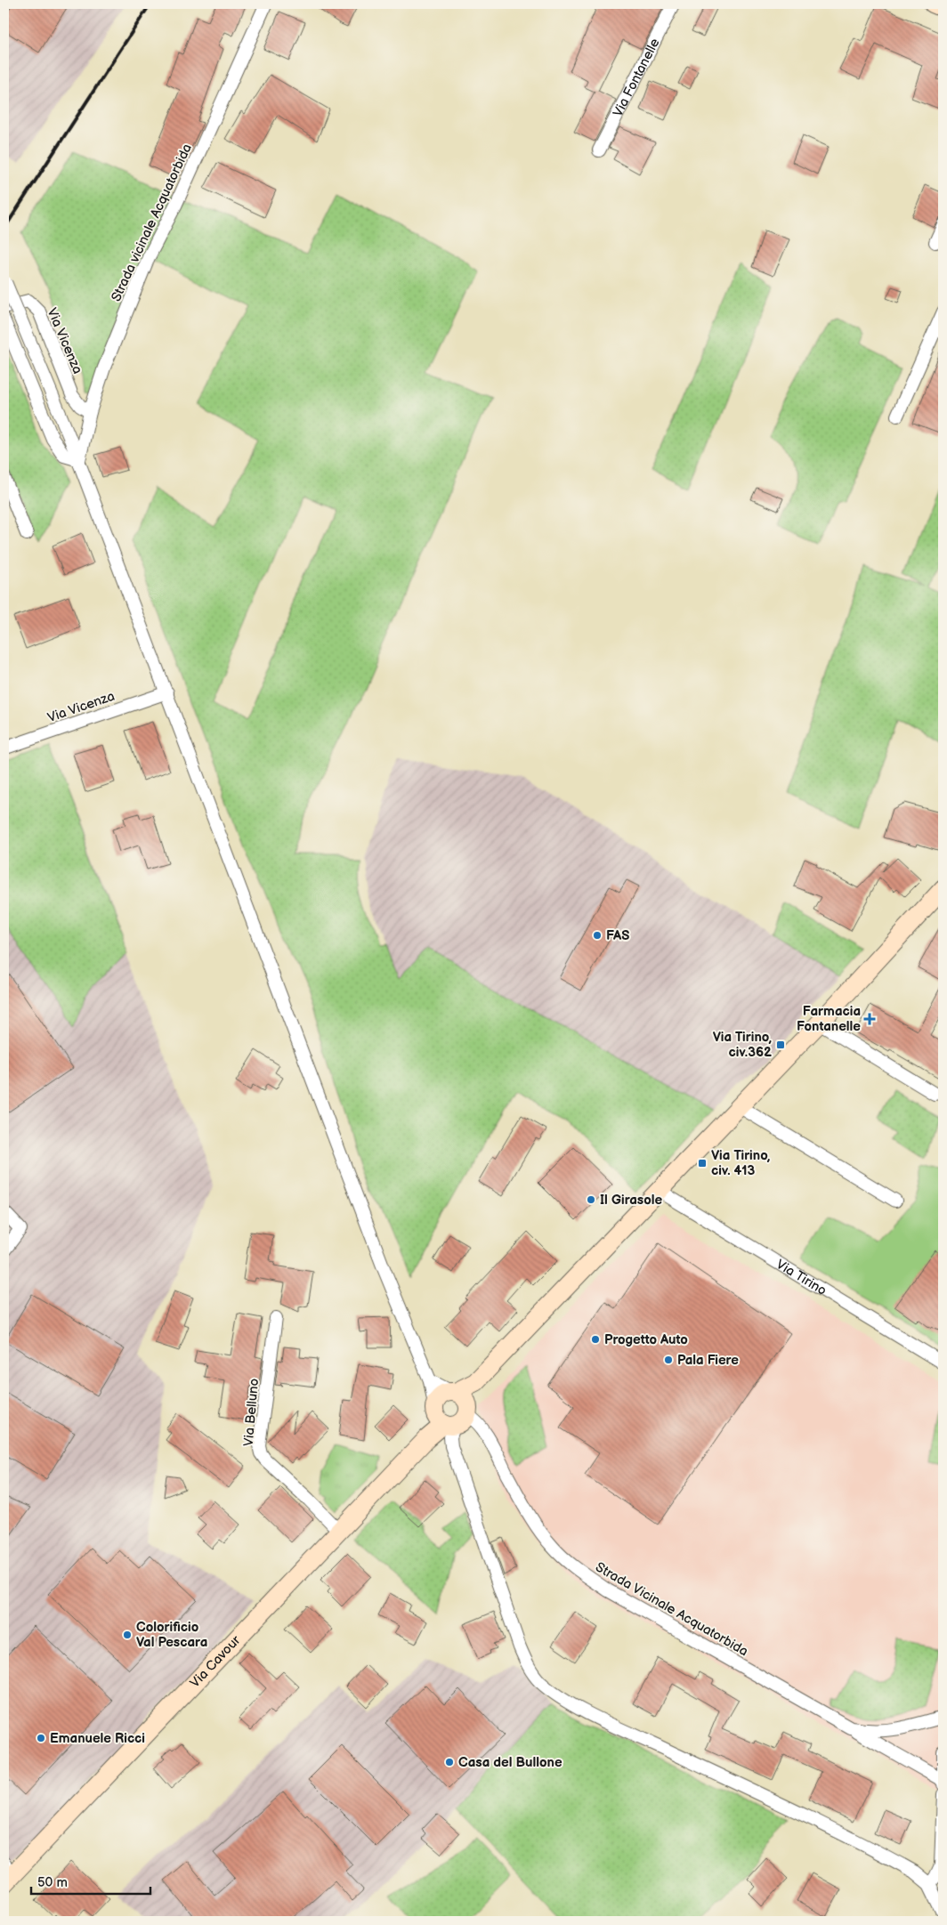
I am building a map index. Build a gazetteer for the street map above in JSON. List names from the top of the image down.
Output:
{
  "streets": {
    "street": [
      "Via Fontanelle",
      "Strada vicinale Acquatorbida",
      "Via Vicenza",
      "Via Tirino",
      "Via Belluno",
      "Strada Vicinale Acquatorbida",
      "Via Cavour"
    ]
  },
  "crossings": [
    ["Strada vicinale Acquatorbida", "Via Vicenza"],
    ["Via Belluno", "Via Cavour"],
    ["Strada Vicinale Acquatorbida", "Via Cavour"]
  ],
  "places": {
    "other": [
      "FAS",
      "Il Girasole",
      "Progetto Auto",
      "Pala Fiere",
      "Colorificio Val Pescara",
      "Emanuele Ricci",
      "Casa del Bullone"
    ],
    "health": ["Farmacia Fontanelle"],
    "transit": ["Via Tirino, civ.362", "Via Tirino, civ. 413"]
  },
  "scale_bar": "50 m"
}
